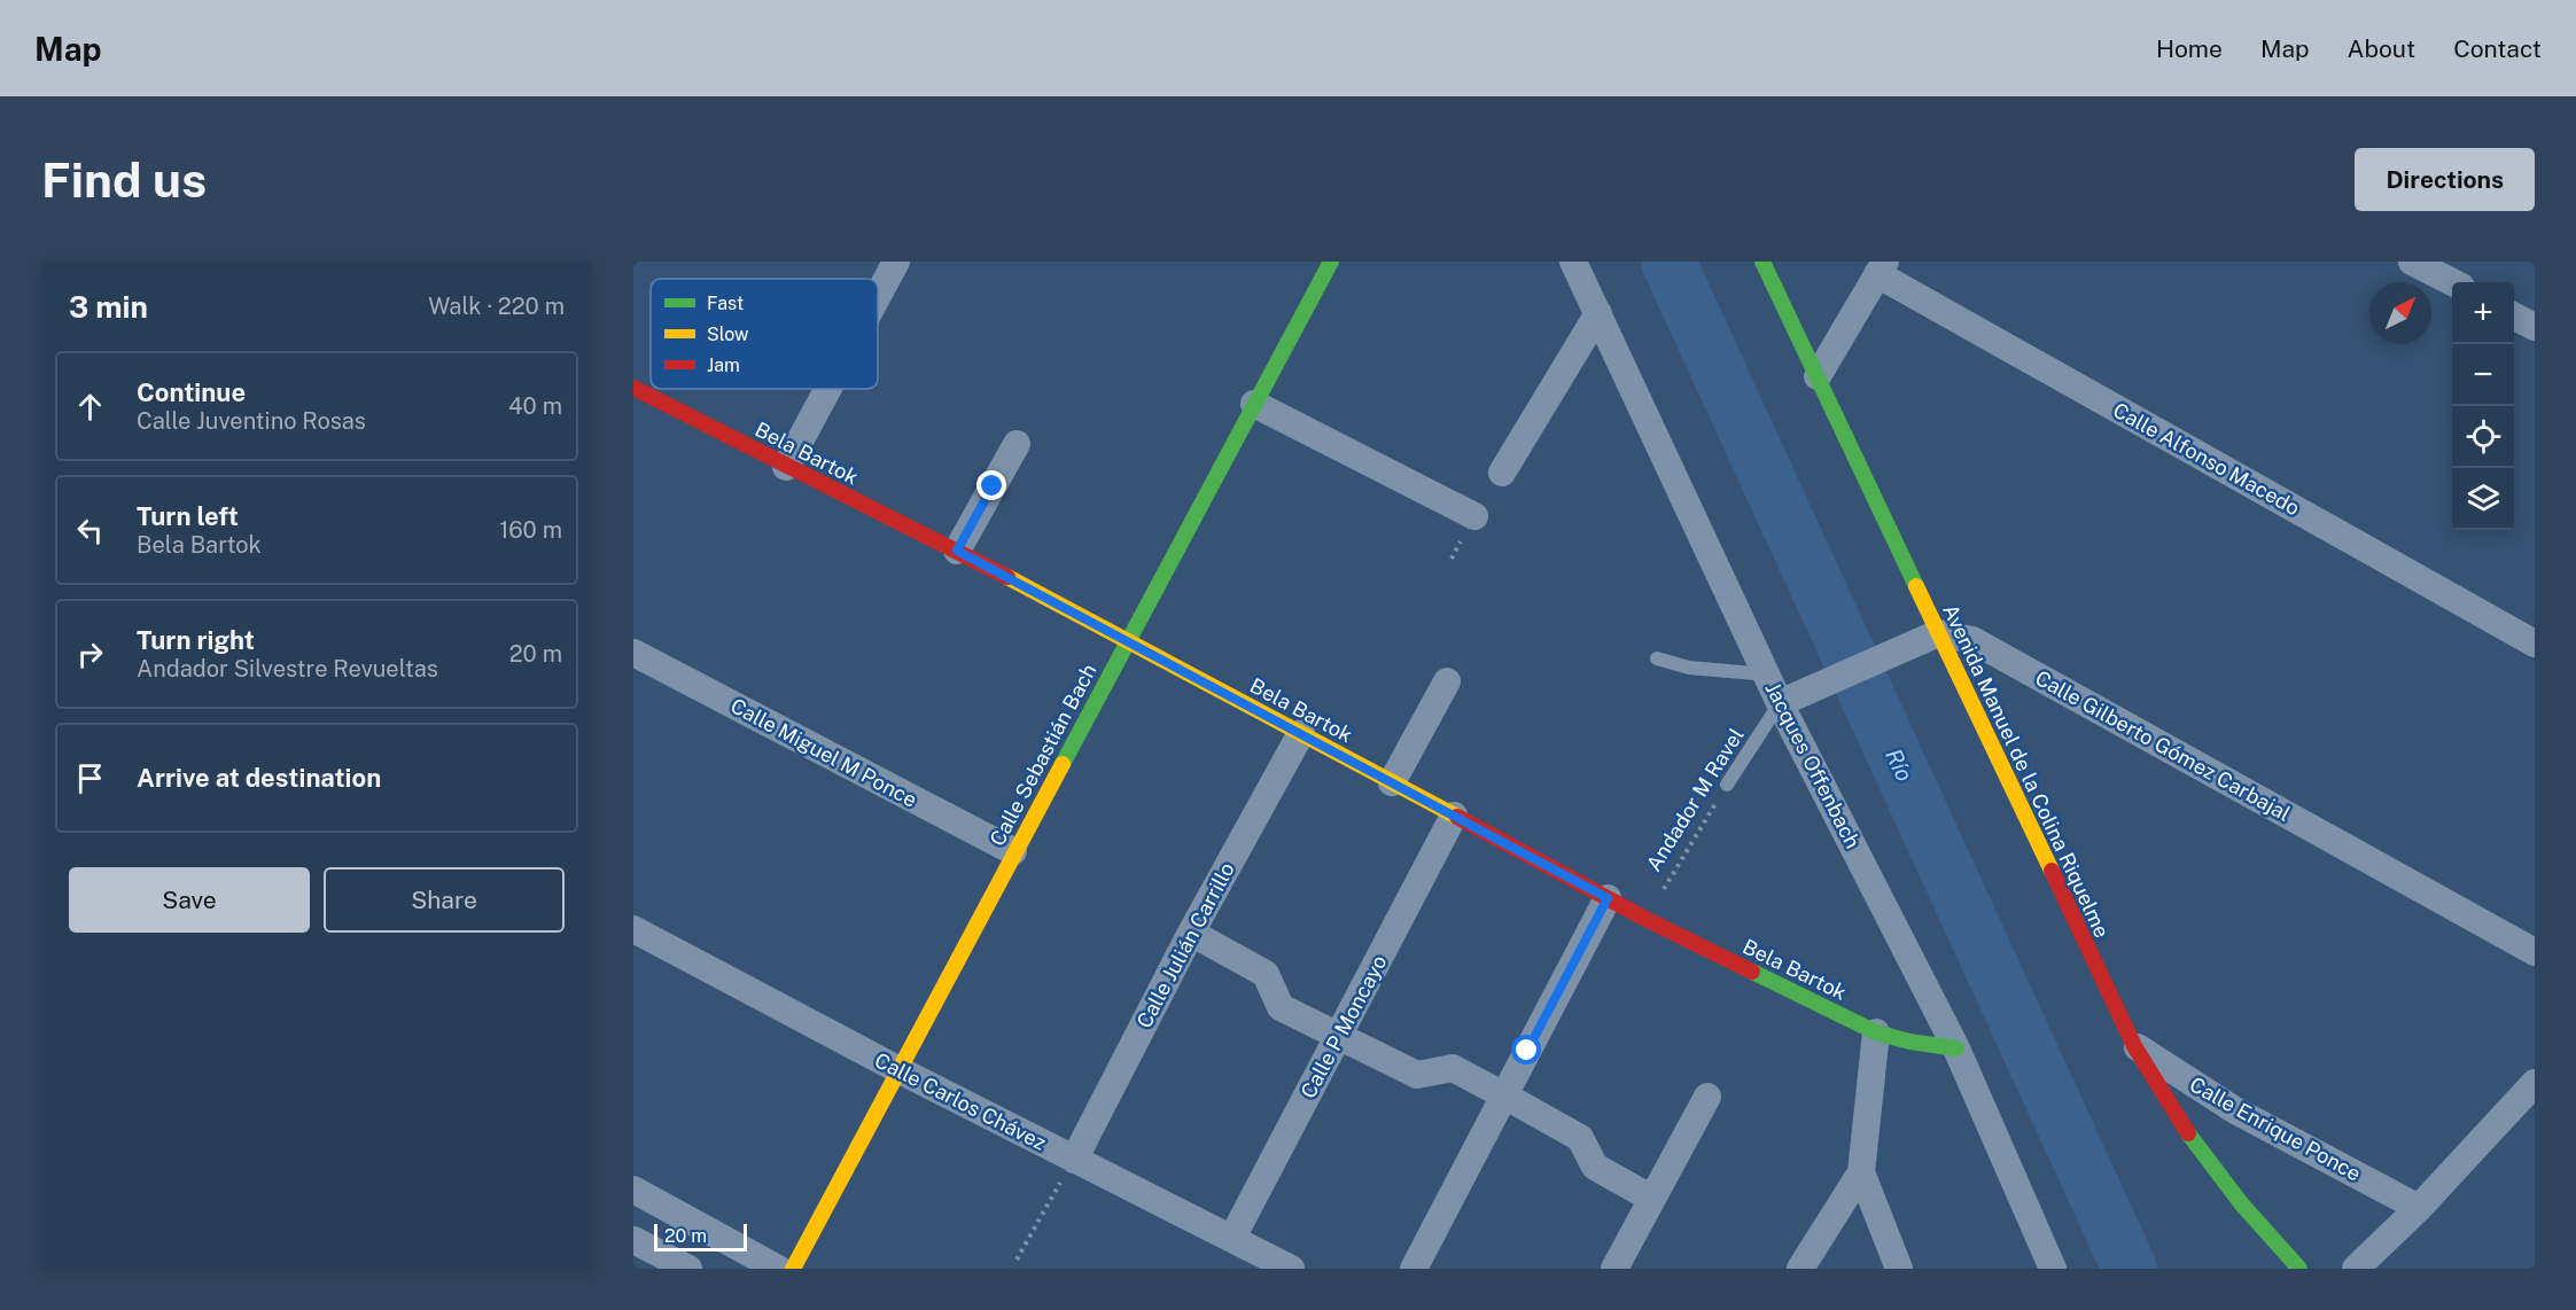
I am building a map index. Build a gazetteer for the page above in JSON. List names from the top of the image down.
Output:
{
  "streets": {
    "street": [
      "Bela Bartok",
      "Calle Alfonso Macedo",
      "Calle Gilberto Gómez Carbajal",
      "Calle Miguel M Ponce",
      "Calle Sebastián Bach",
      "Jacques Offenbach",
      "Avenida Manuel de la Colina Riquelme",
      "Calle Julián Carrillo",
      "Calle P Moncayo",
      "Calle Carlos Chávez",
      "Calle Enrique Ponce"
    ],
    "lane": ["Andador M Ravel"]
  },
  "crossings": [
    ["Bela Bartok", "Calle Sebastián Bach"],
    ["Bela Bartok", "Jacques Offenbach"],
    ["Bela Bartok", "Andador M Ravel"],
    ["Bela Bartok", "Calle Julián Carrillo"],
    ["Bela Bartok", "Calle P Moncayo"],
    ["Calle Gilberto Gómez Carbajal", "Avenida Manuel de la Colina Riquelme"],
    ["Calle Miguel M Ponce", "Calle Sebastián Bach"],
    ["Calle Sebastián Bach", "Calle Carlos Chávez"],
    ["Jacques Offenbach", "Andador M Ravel"],
    ["Avenida Manuel de la Colina Riquelme", "Calle Enrique Ponce"],
    ["Calle Julián Carrillo", "Calle Carlos Chávez"],
    ["Calle P Moncayo", "Calle Carlos Chávez"]
  ],
  "water": ["Río"],
  "legend": ["Fast", "Slow", "Jam"],
  "scale_bar": "20 m",
  "north": "top right",
  "page": {
    "header": "Map",
    "nav": [
      "Home",
      "Map",
      "About",
      "Contact"
    ],
    "buttons": [
      "Directions",
      ["Save", "Share"]
    ],
    "title": "Find us",
    "heading": ["3 min", "Walk · 220 m"],
    "map_buttons": ["+", "−"],
    "list": [
      ["Continue", "Calle Juventino Rosas", "40 m"],
      ["Turn left", "Bela Bartok", "160 m"],
      ["Turn right", "Andador Silvestre Revueltas", "20 m"],
      "Arrive at destination"
    ],
    "scale": "20 m"
  }
}
